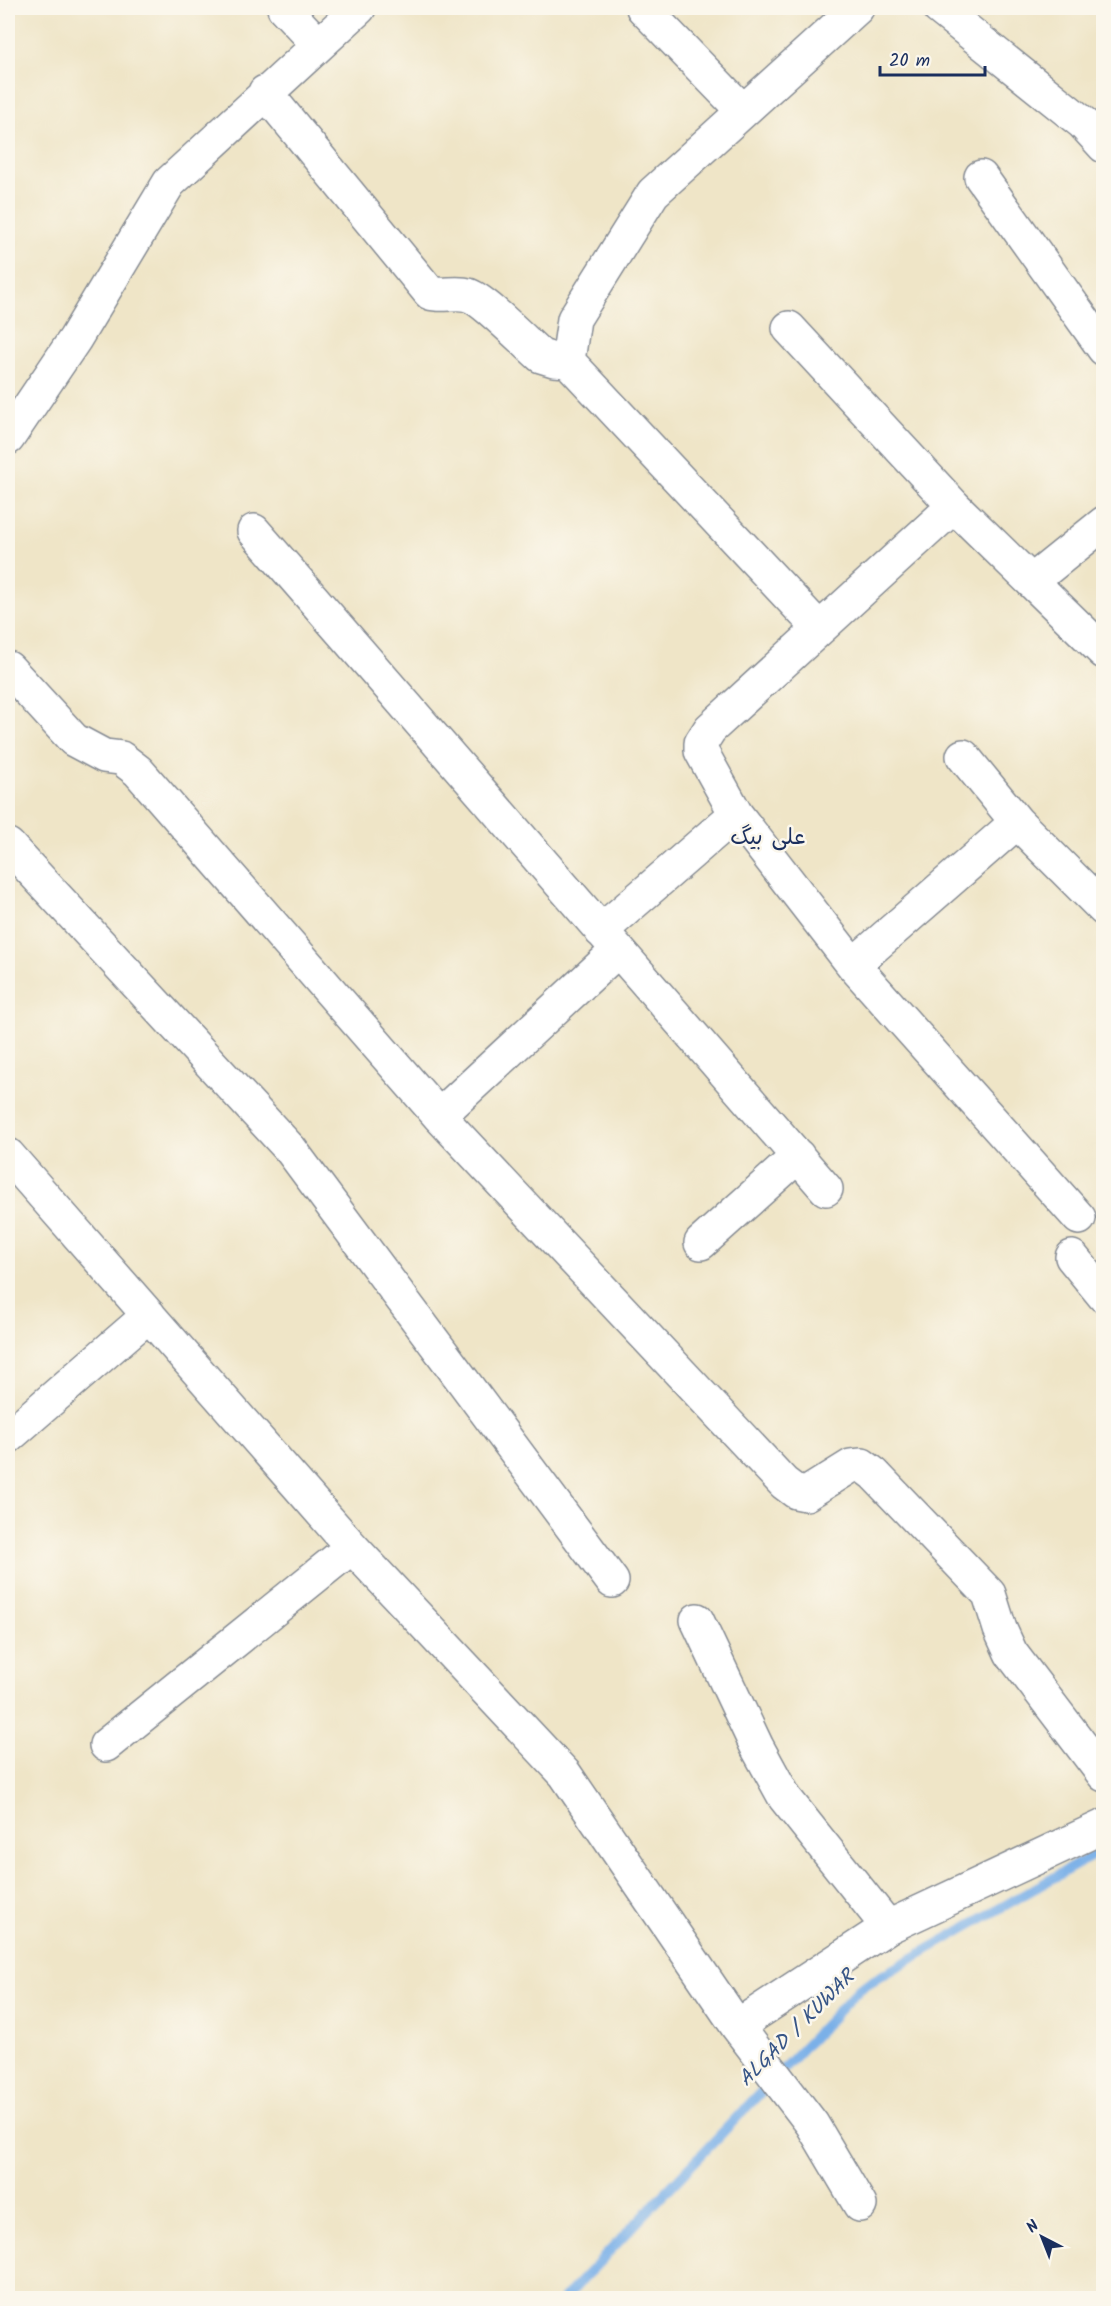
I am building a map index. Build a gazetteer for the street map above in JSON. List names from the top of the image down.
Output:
{
  "districts": ["علی بیگ"],
  "water": ["ALGAD / KUWAR"],
  "scale_bar": "20 m",
  "north": "top left"
}
